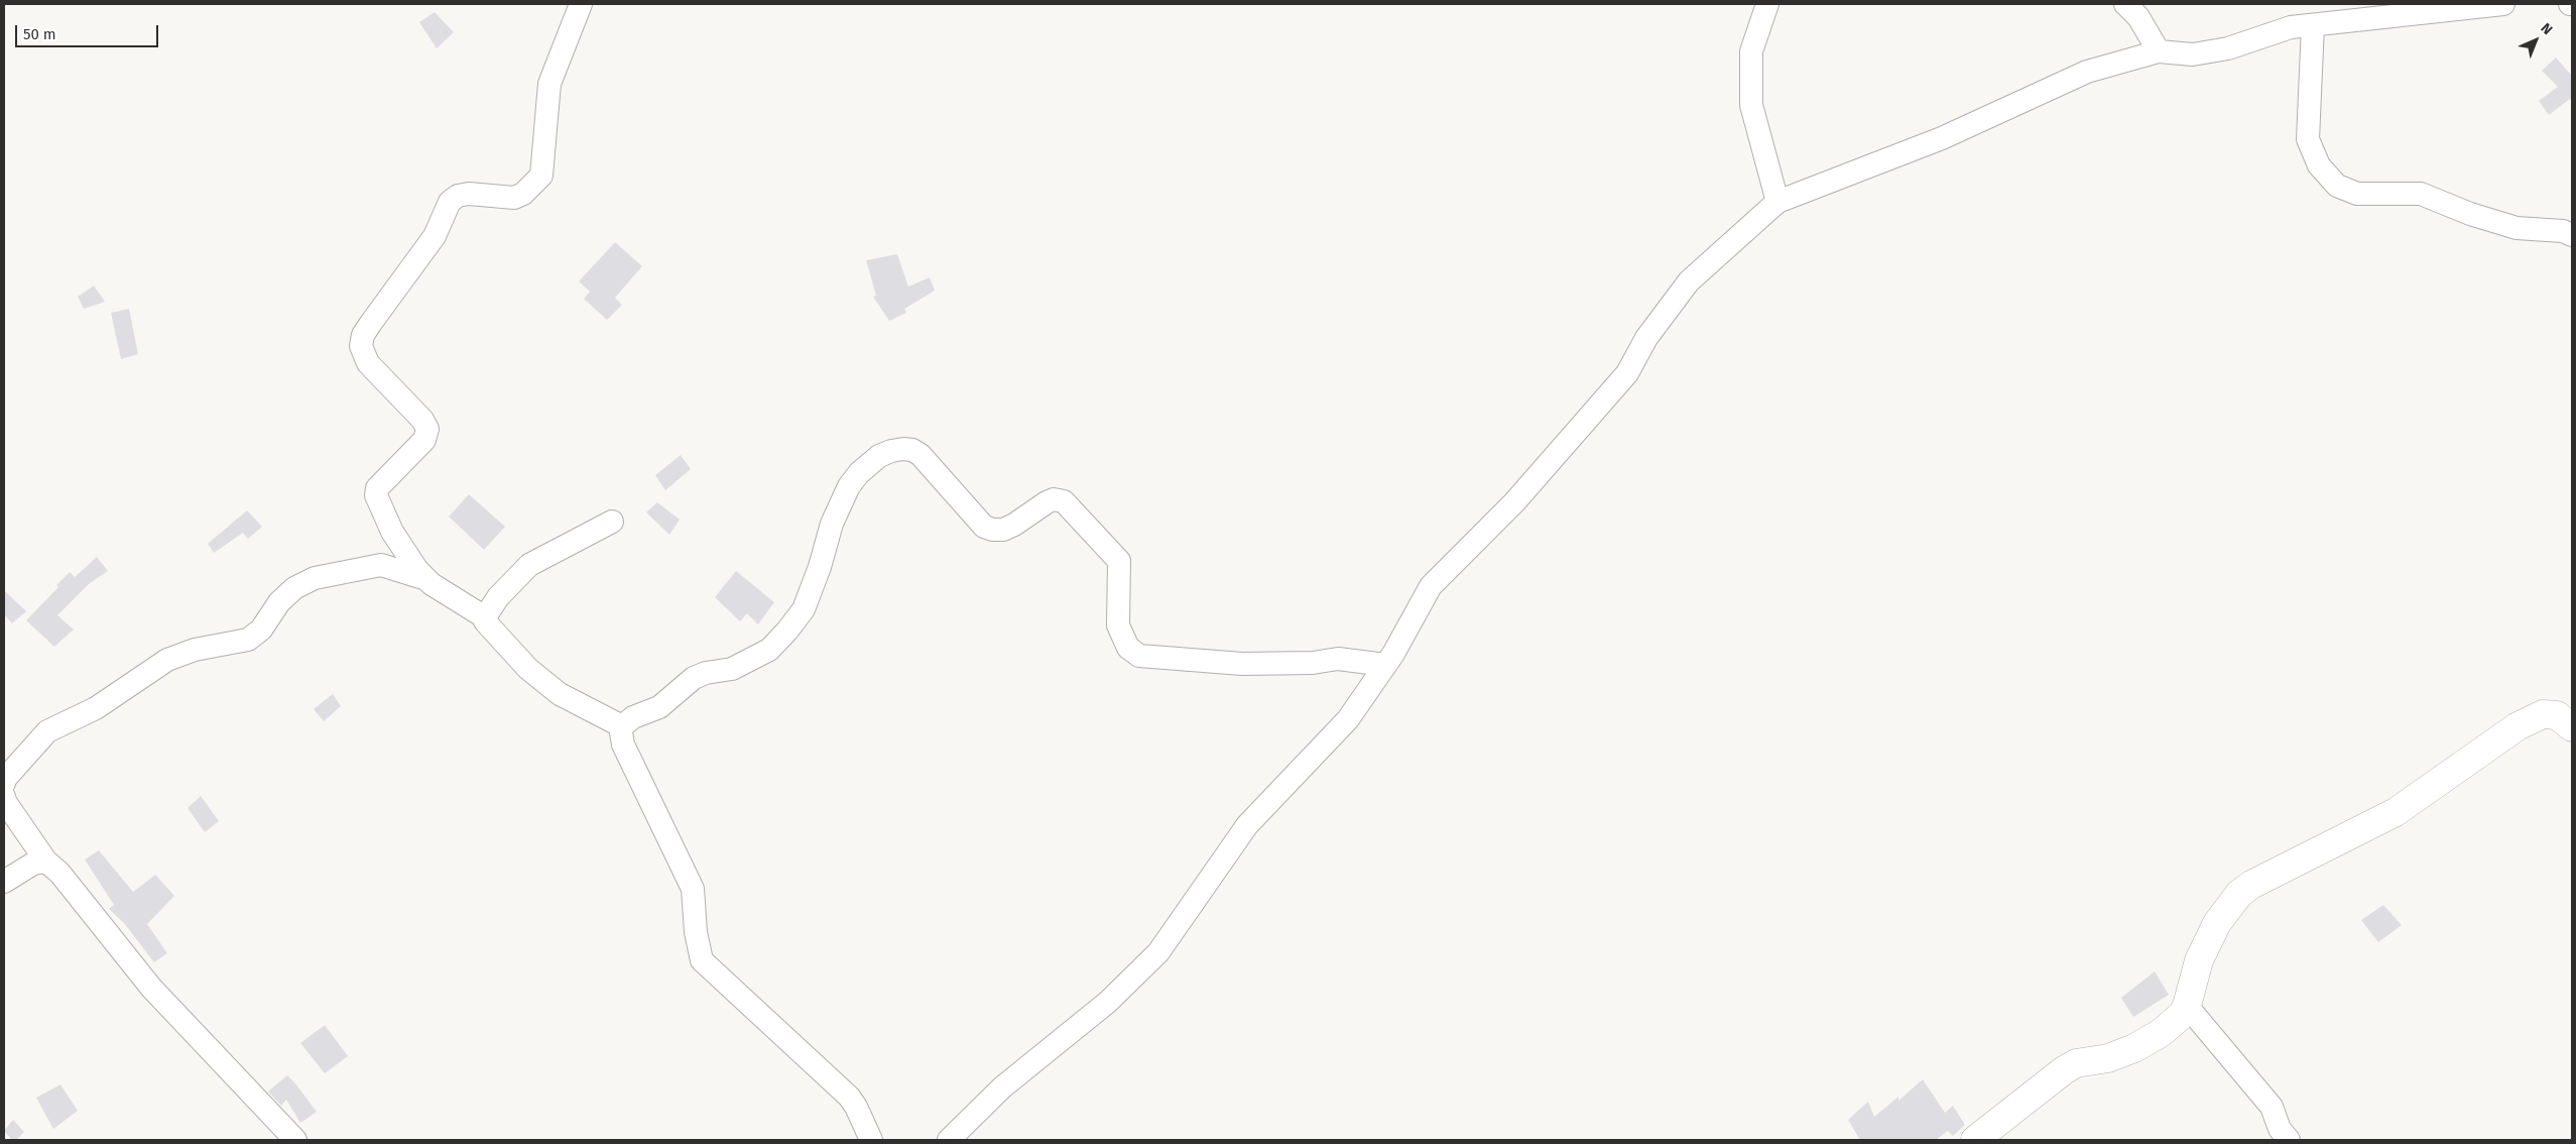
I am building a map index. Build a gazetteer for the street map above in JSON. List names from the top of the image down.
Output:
{
  "scale_bar": "50 m",
  "north": "top right"
}
